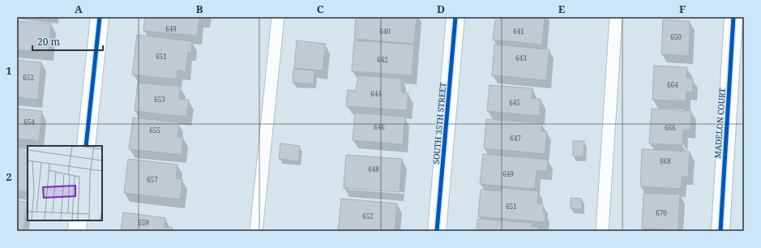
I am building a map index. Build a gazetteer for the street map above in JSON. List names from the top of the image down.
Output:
{
  "streets": {
    "street": ["SOUTH 35TH STREET", "MADELON COURT"]
  },
  "house_numbers": [
    "649",
    "640",
    "641",
    "650",
    "651",
    "643",
    "642",
    "652",
    "664",
    "644",
    "653",
    "645",
    "654",
    "646",
    "666",
    "655",
    "647",
    "668",
    "648",
    "649",
    "657",
    "651",
    "670",
    "652",
    "659"
  ],
  "scale_bar": "20 m",
  "grid": {
    "columns": [
      "A",
      "B",
      "C",
      "D",
      "E",
      "F"
    ],
    "rows": ["1", "2"]
  }
}
